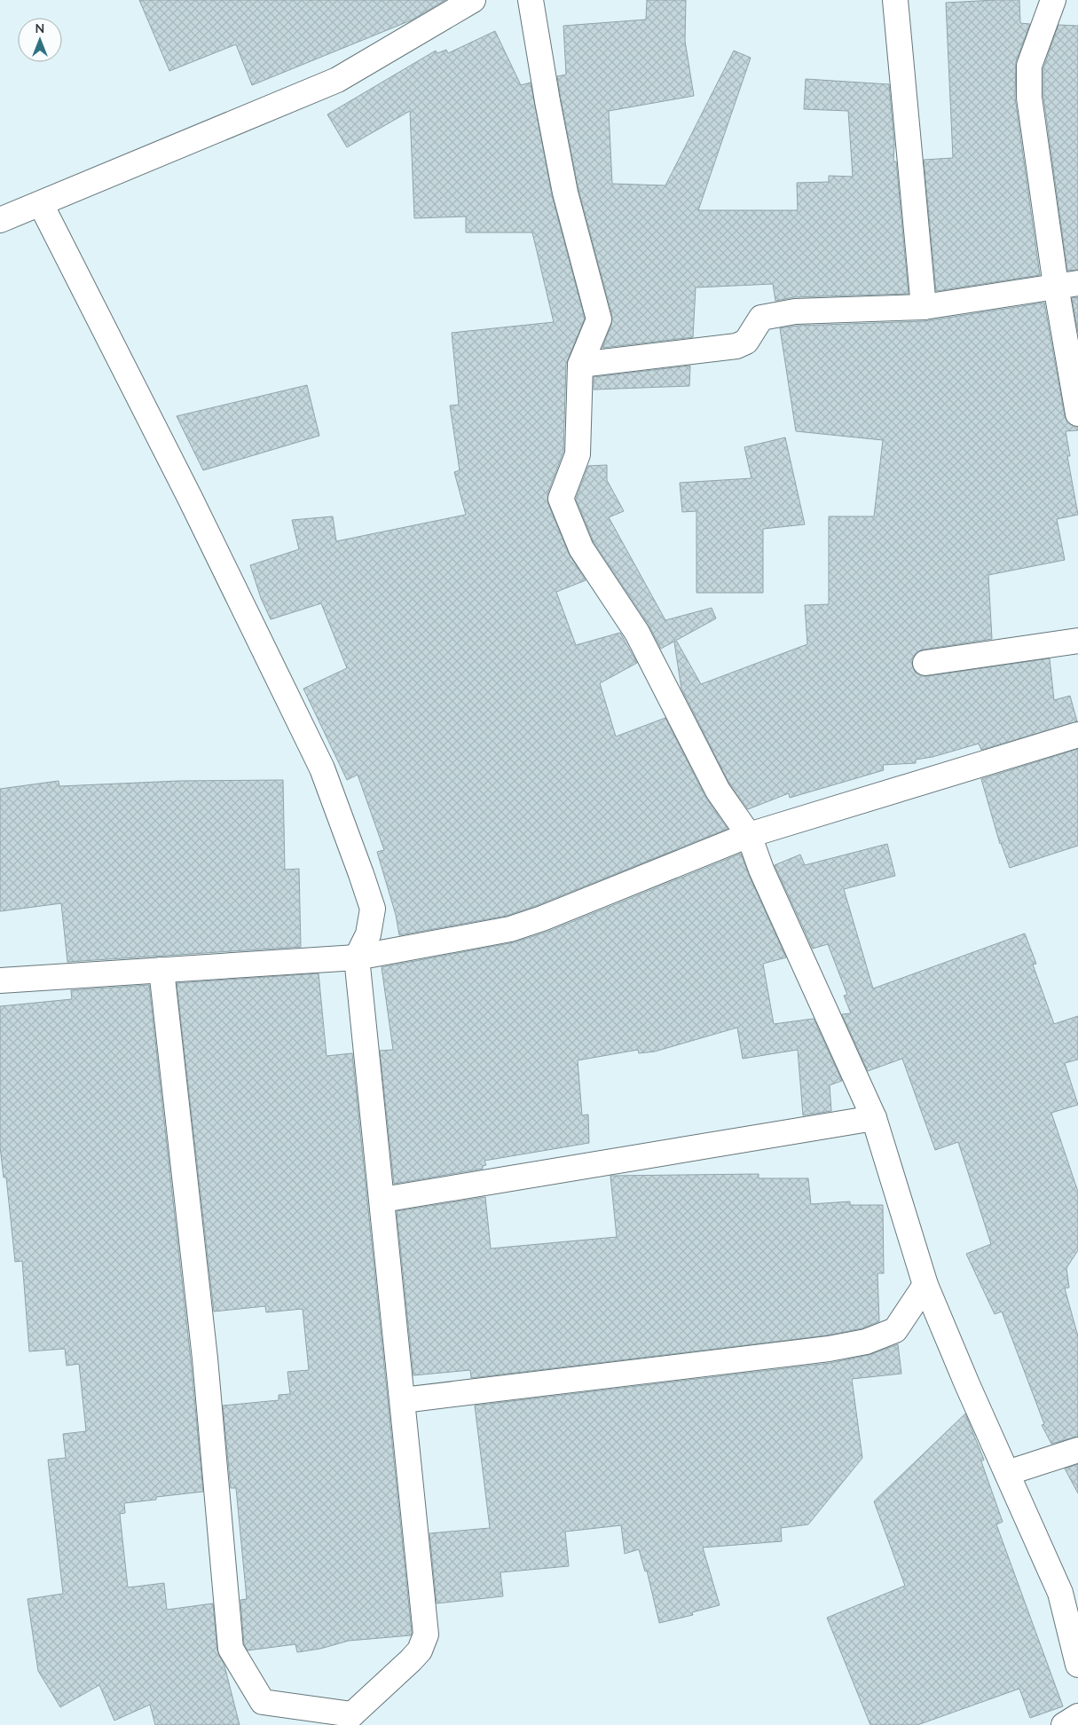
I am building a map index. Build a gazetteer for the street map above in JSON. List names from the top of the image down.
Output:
{
  "north": "top"
}
